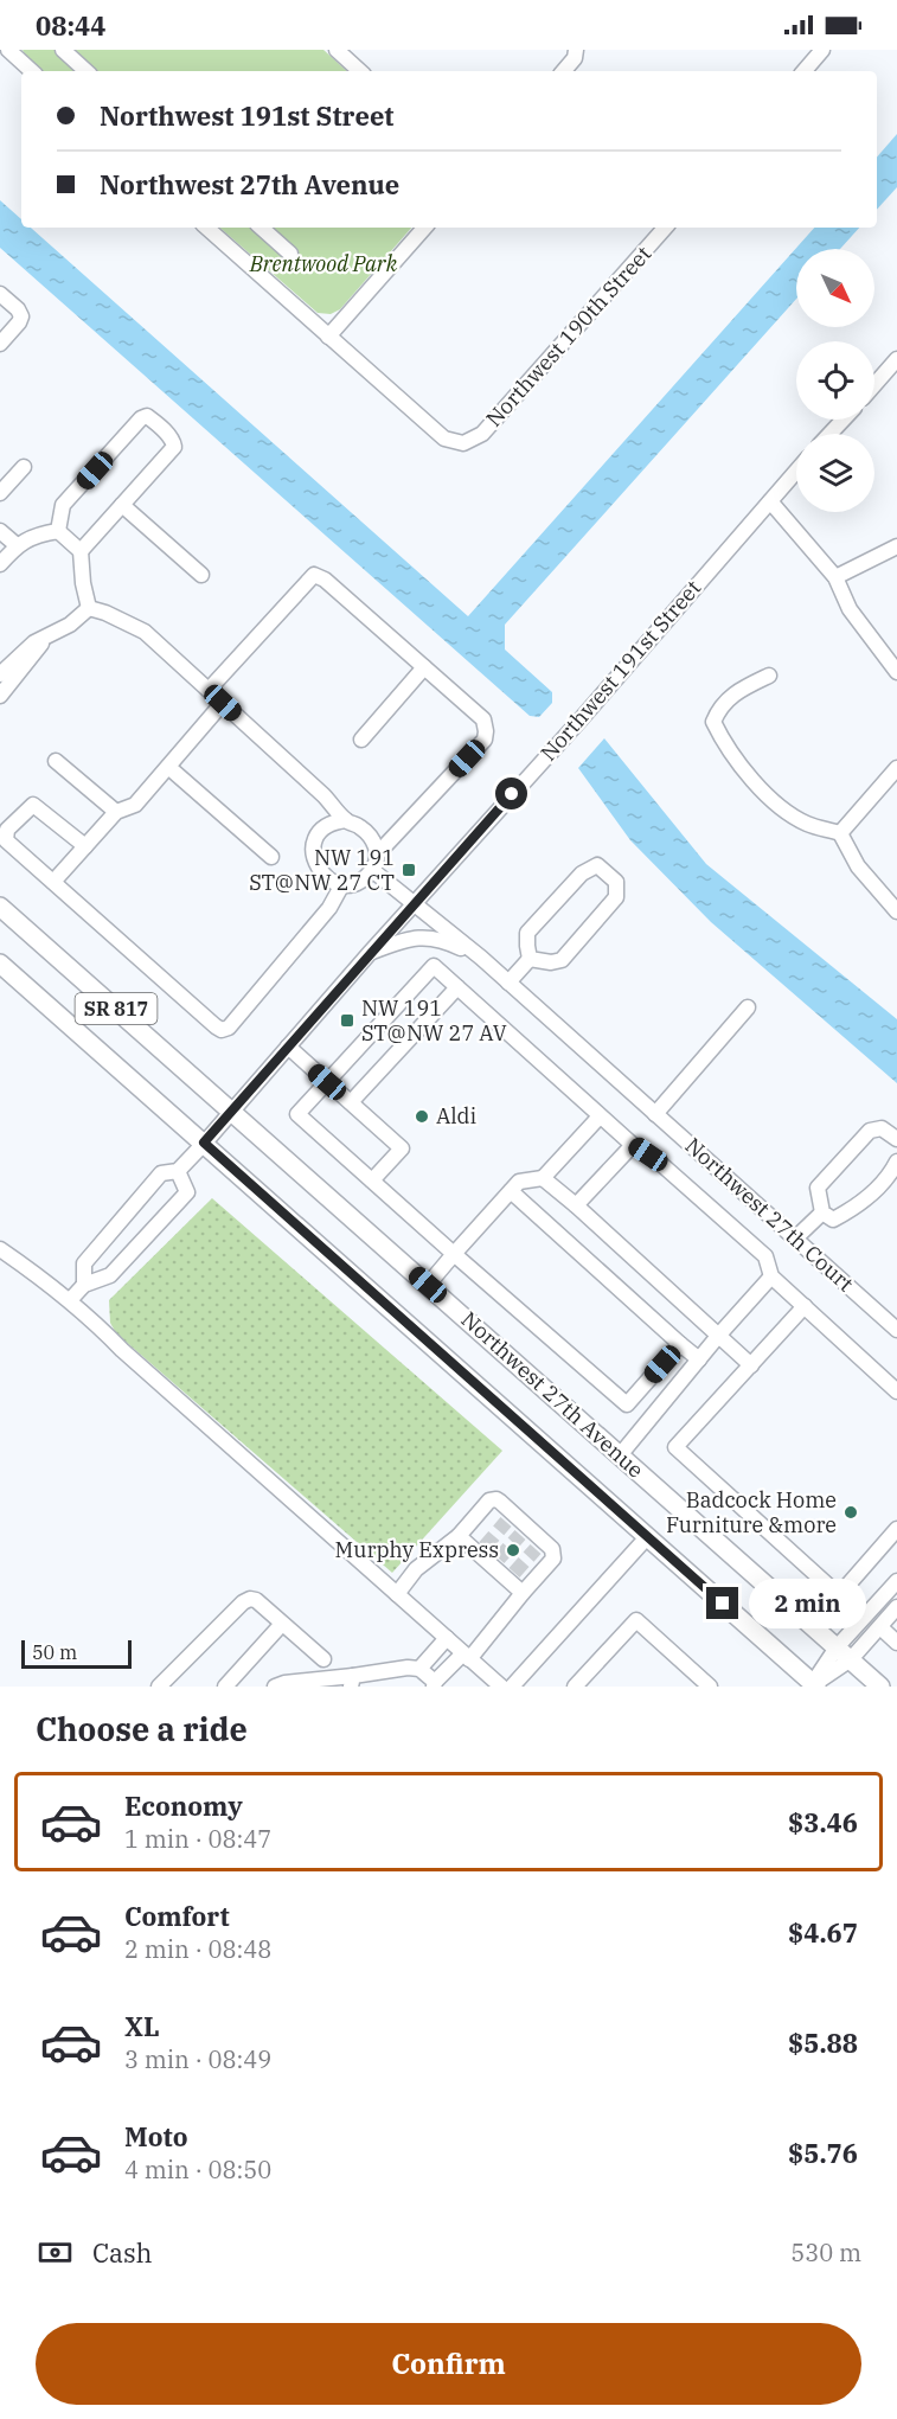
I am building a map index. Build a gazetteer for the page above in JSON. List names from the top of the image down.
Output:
{
  "streets": {
    "main road": ["SR 817", "Northwest 27th Avenue"],
    "street": ["Northwest 190th Street", "Northwest 191st Street", "Northwest 27th Court"]
  },
  "crossings": [
    ["Northwest 191st Street", "Northwest 27th Court"],
    ["Northwest 191st Street", "Northwest 27th Avenue"]
  ],
  "parks": ["Brentwood Park"],
  "places": {
    "transit": ["NW 191 ST@NW 27 CT", "NW 191 ST@NW 27 AV"],
    "other": ["Aldi", "Badcock Home Furniture &more", "Murphy Express"]
  },
  "scale_bar": "50 m",
  "north": "bottom right",
  "page": {
    "status": "08:44",
    "banner": ["Northwest 191st Street", "Northwest 27th Avenue"],
    "bubble": "2 min",
    "scale": "50 m",
    "heading": "Choose a ride",
    "list": [
      {
        "name": "Economy",
        "note": "1 min · 08:47",
        "value": "$3.46"
      },
      {
        "name": "Comfort",
        "note": "2 min · 08:48",
        "value": "$4.67"
      },
      {
        "name": "XL",
        "note": "3 min · 08:49",
        "value": "$5.88"
      },
      {
        "name": "Moto",
        "note": "4 min · 08:50",
        "value": "$5.76"
      }
    ],
    "pay": ["Cash", "530 m"],
    "buttons": "Confirm"
  }
}
